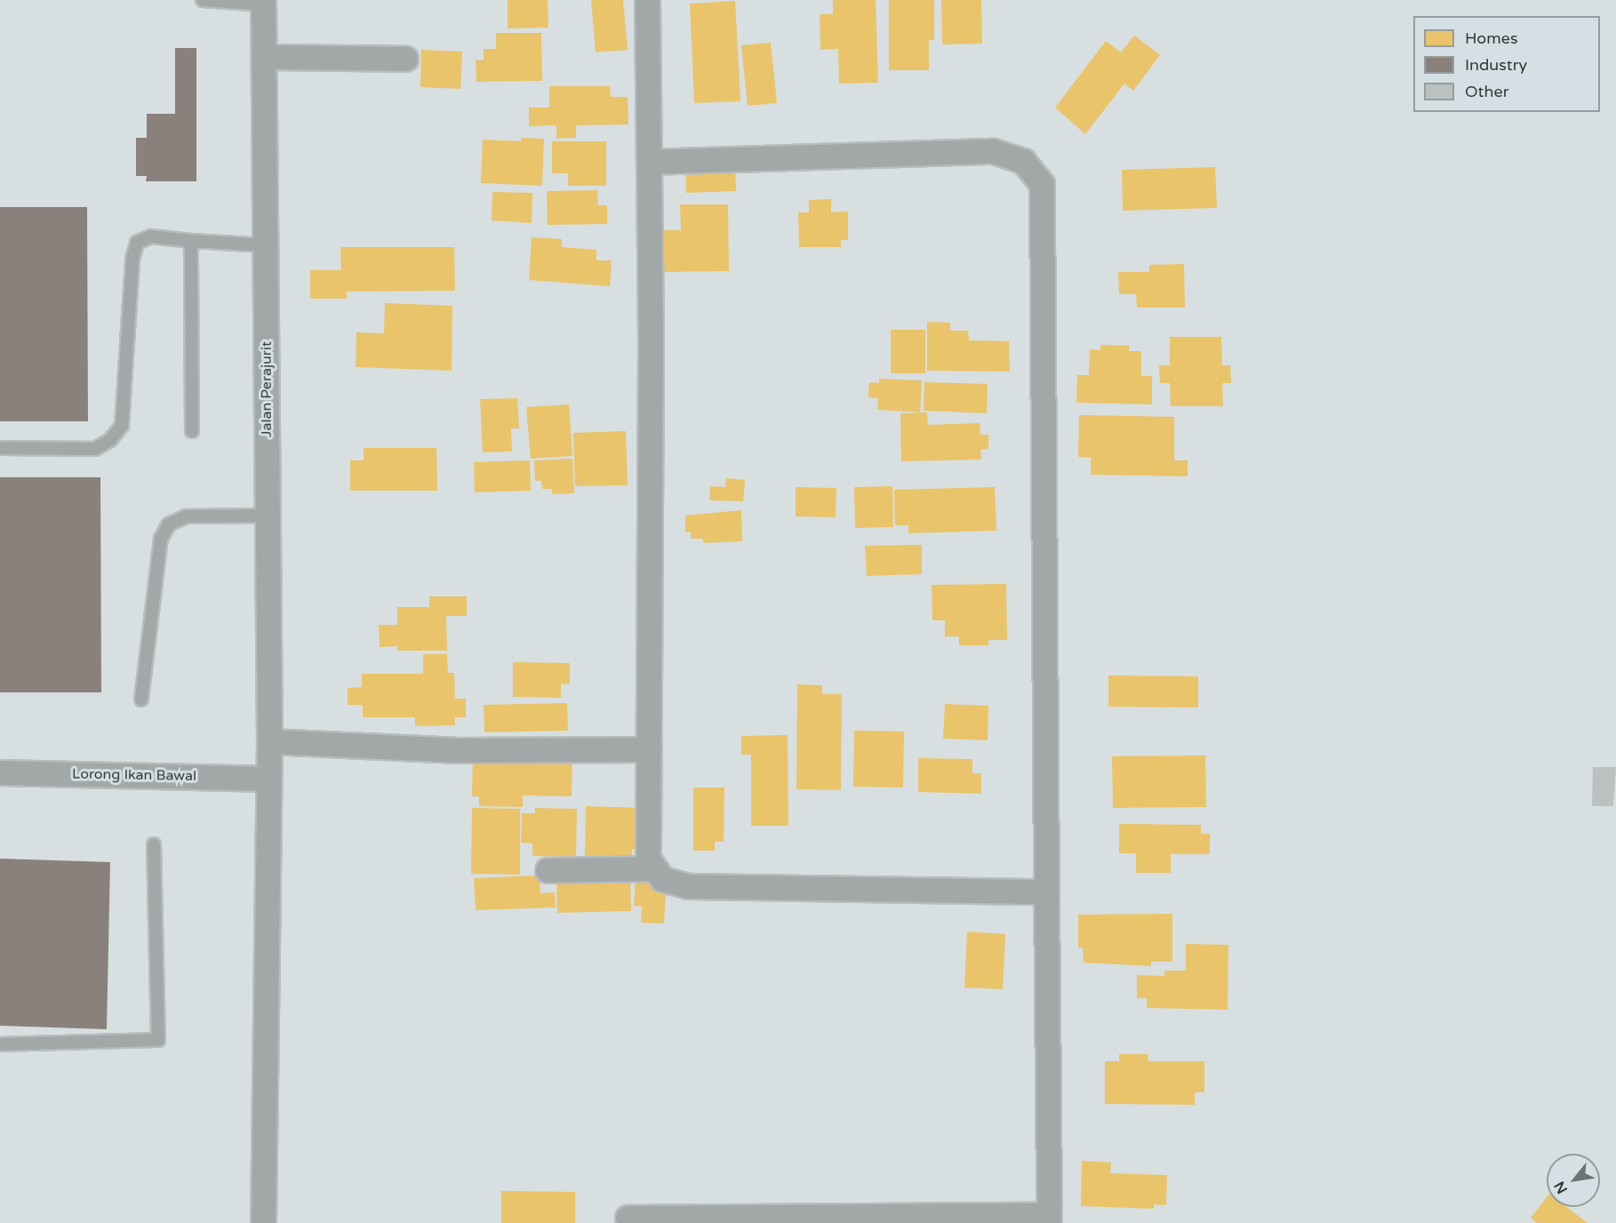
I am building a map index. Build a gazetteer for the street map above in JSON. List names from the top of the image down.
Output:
{
  "streets": {
    "street": ["Jalan Perajurit", "Lorong Ikan Bawal"]
  },
  "crossings": [
    ["Jalan Perajurit", "Lorong Ikan Bawal"]
  ],
  "legend": ["Homes", "Industry", "Other"],
  "north": "bottom left"
}
